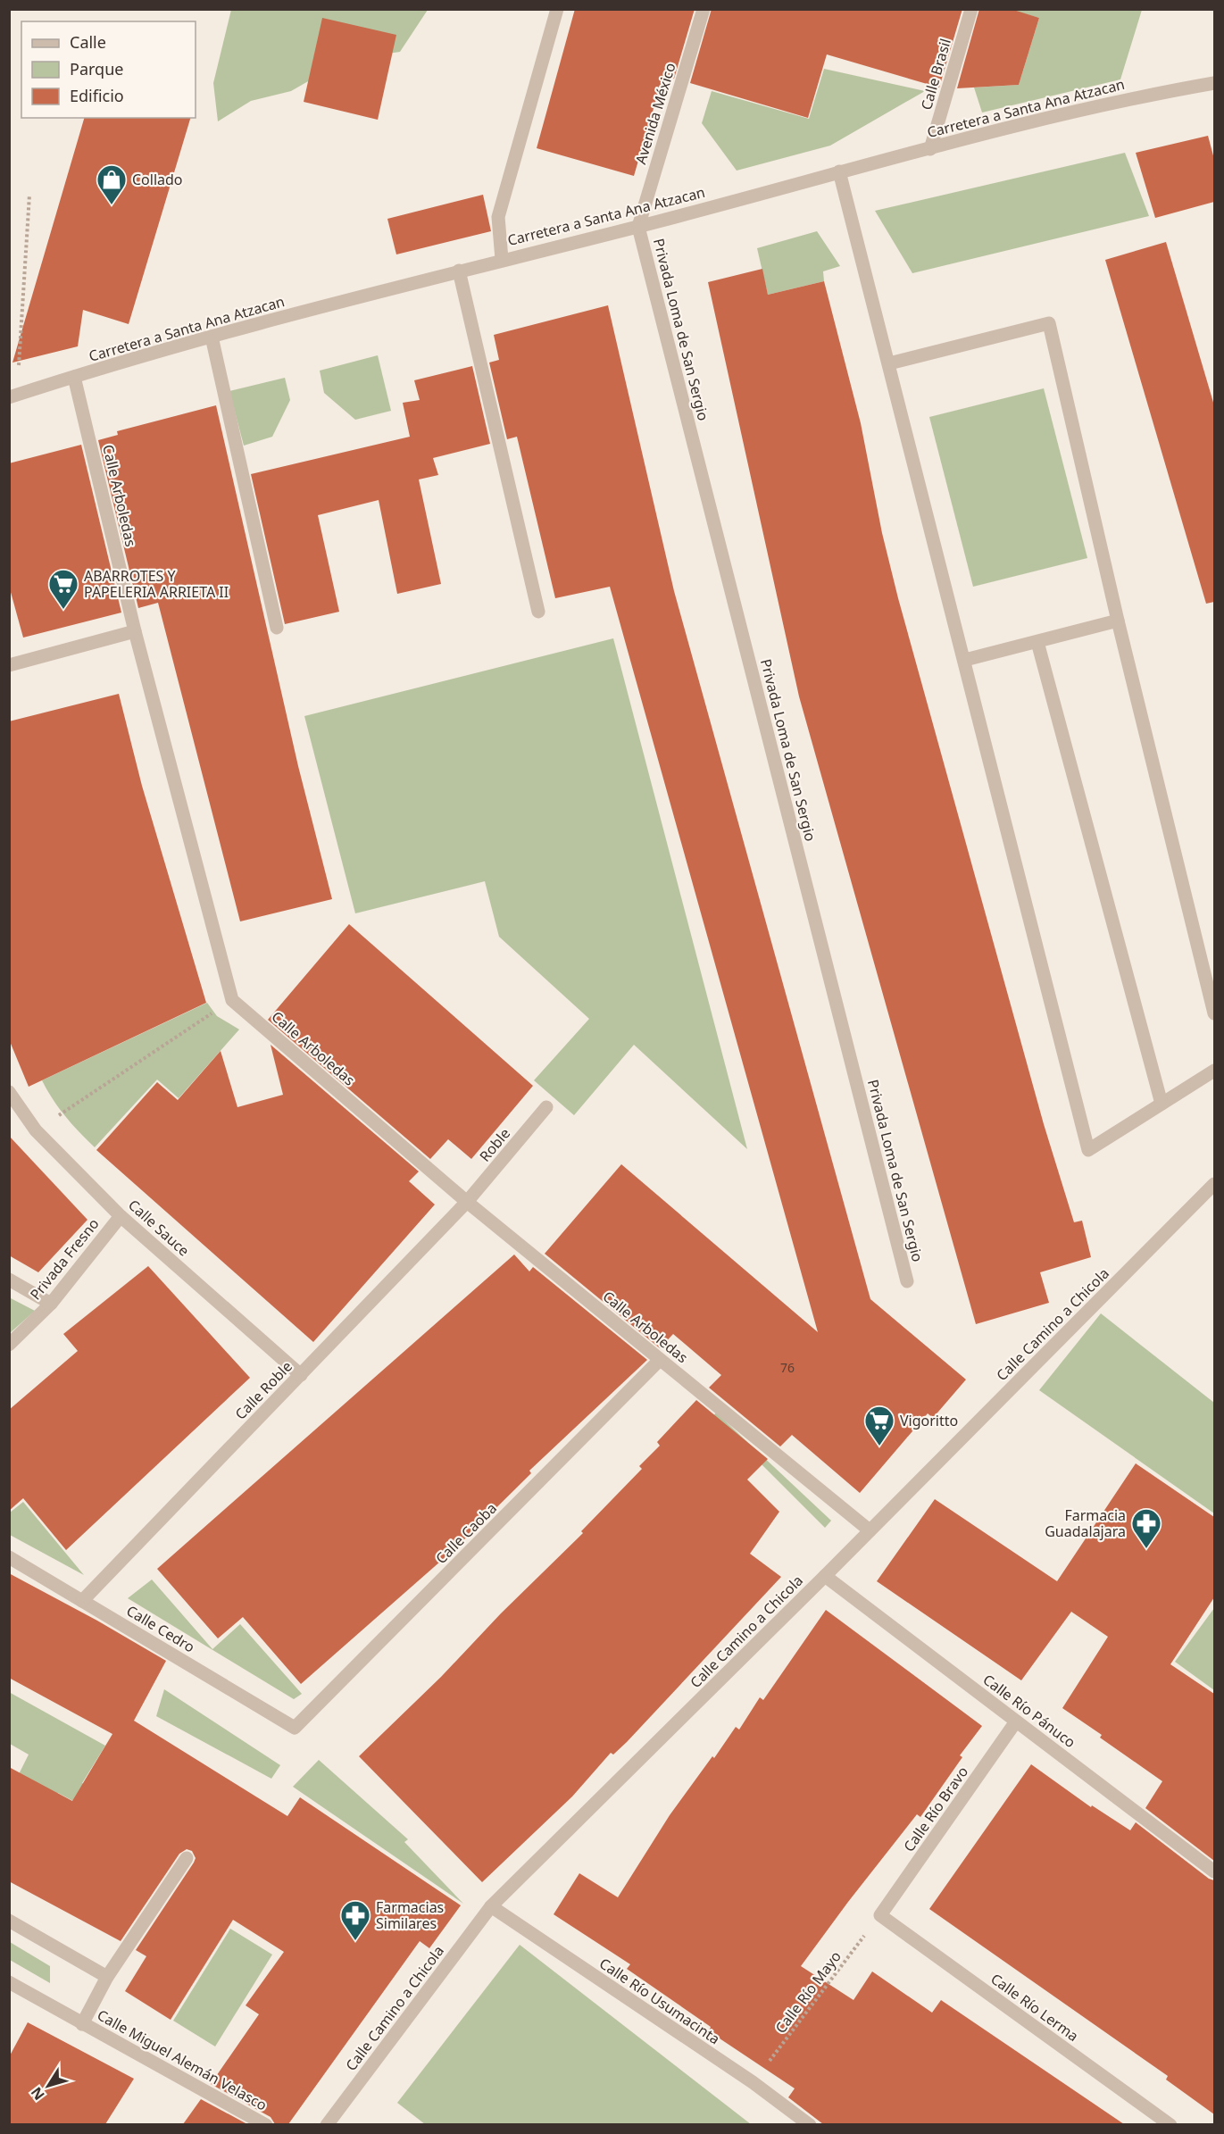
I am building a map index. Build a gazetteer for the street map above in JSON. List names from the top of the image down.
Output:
{
  "streets": {
    "street": [
      "Calle Brasil",
      "Carretera a Santa Ana Atzacan",
      "Avenida México",
      "Privada Loma de San Sergio",
      "Calle Arboledas",
      "Roble",
      "Calle Sauce",
      "Privada Fresno",
      "Calle Camino a Chicola",
      "Calle Roble",
      "Calle Caoba",
      "Calle Cedro",
      "Calle Río Pánuco",
      "Calle Río Bravo",
      "Calle Río Usumacinta",
      "Calle Río Lerma",
      "Calle Miguel Alemán Velasco"
    ],
    "path": ["Calle Río Mayo"]
  },
  "crossings": [
    ["Calle Brasil", "Carretera a Santa Ana Atzacan"],
    ["Carretera a Santa Ana Atzacan", "Avenida México"],
    ["Carretera a Santa Ana Atzacan", "Privada Loma de San Sergio"],
    ["Carretera a Santa Ana Atzacan", "Calle Arboledas"],
    ["Avenida México", "Privada Loma de San Sergio"],
    ["Calle Arboledas", "Roble"],
    ["Calle Arboledas", "Calle Camino a Chicola"],
    ["Calle Arboledas", "Calle Roble"],
    ["Calle Arboledas", "Calle Caoba"],
    ["Roble", "Calle Roble"],
    ["Calle Sauce", "Privada Fresno"],
    ["Calle Sauce", "Calle Roble"],
    ["Calle Camino a Chicola", "Calle Río Pánuco"],
    ["Calle Camino a Chicola", "Calle Río Usumacinta"],
    ["Calle Roble", "Calle Cedro"],
    ["Calle Caoba", "Calle Cedro"],
    ["Calle Río Pánuco", "Calle Río Bravo"],
    ["Calle Río Bravo", "Calle Río Mayo"],
    ["Calle Río Bravo", "Calle Río Lerma"],
    ["Calle Río Mayo", "Calle Río Usumacinta"],
    ["Calle Río Mayo", "Calle Río Lerma"]
  ],
  "places": {
    "shop": ["Collado"],
    "supermarket": ["ABARROTES Y PAPELERIA ARRIETA II", "Vigoritto"],
    "pharmacy": ["Farmacia Guadalajara", "Farmacias Similares"]
  },
  "house_numbers": ["76"],
  "legend": ["Calle", "Parque", "Edificio"],
  "north": "bottom left"
}
